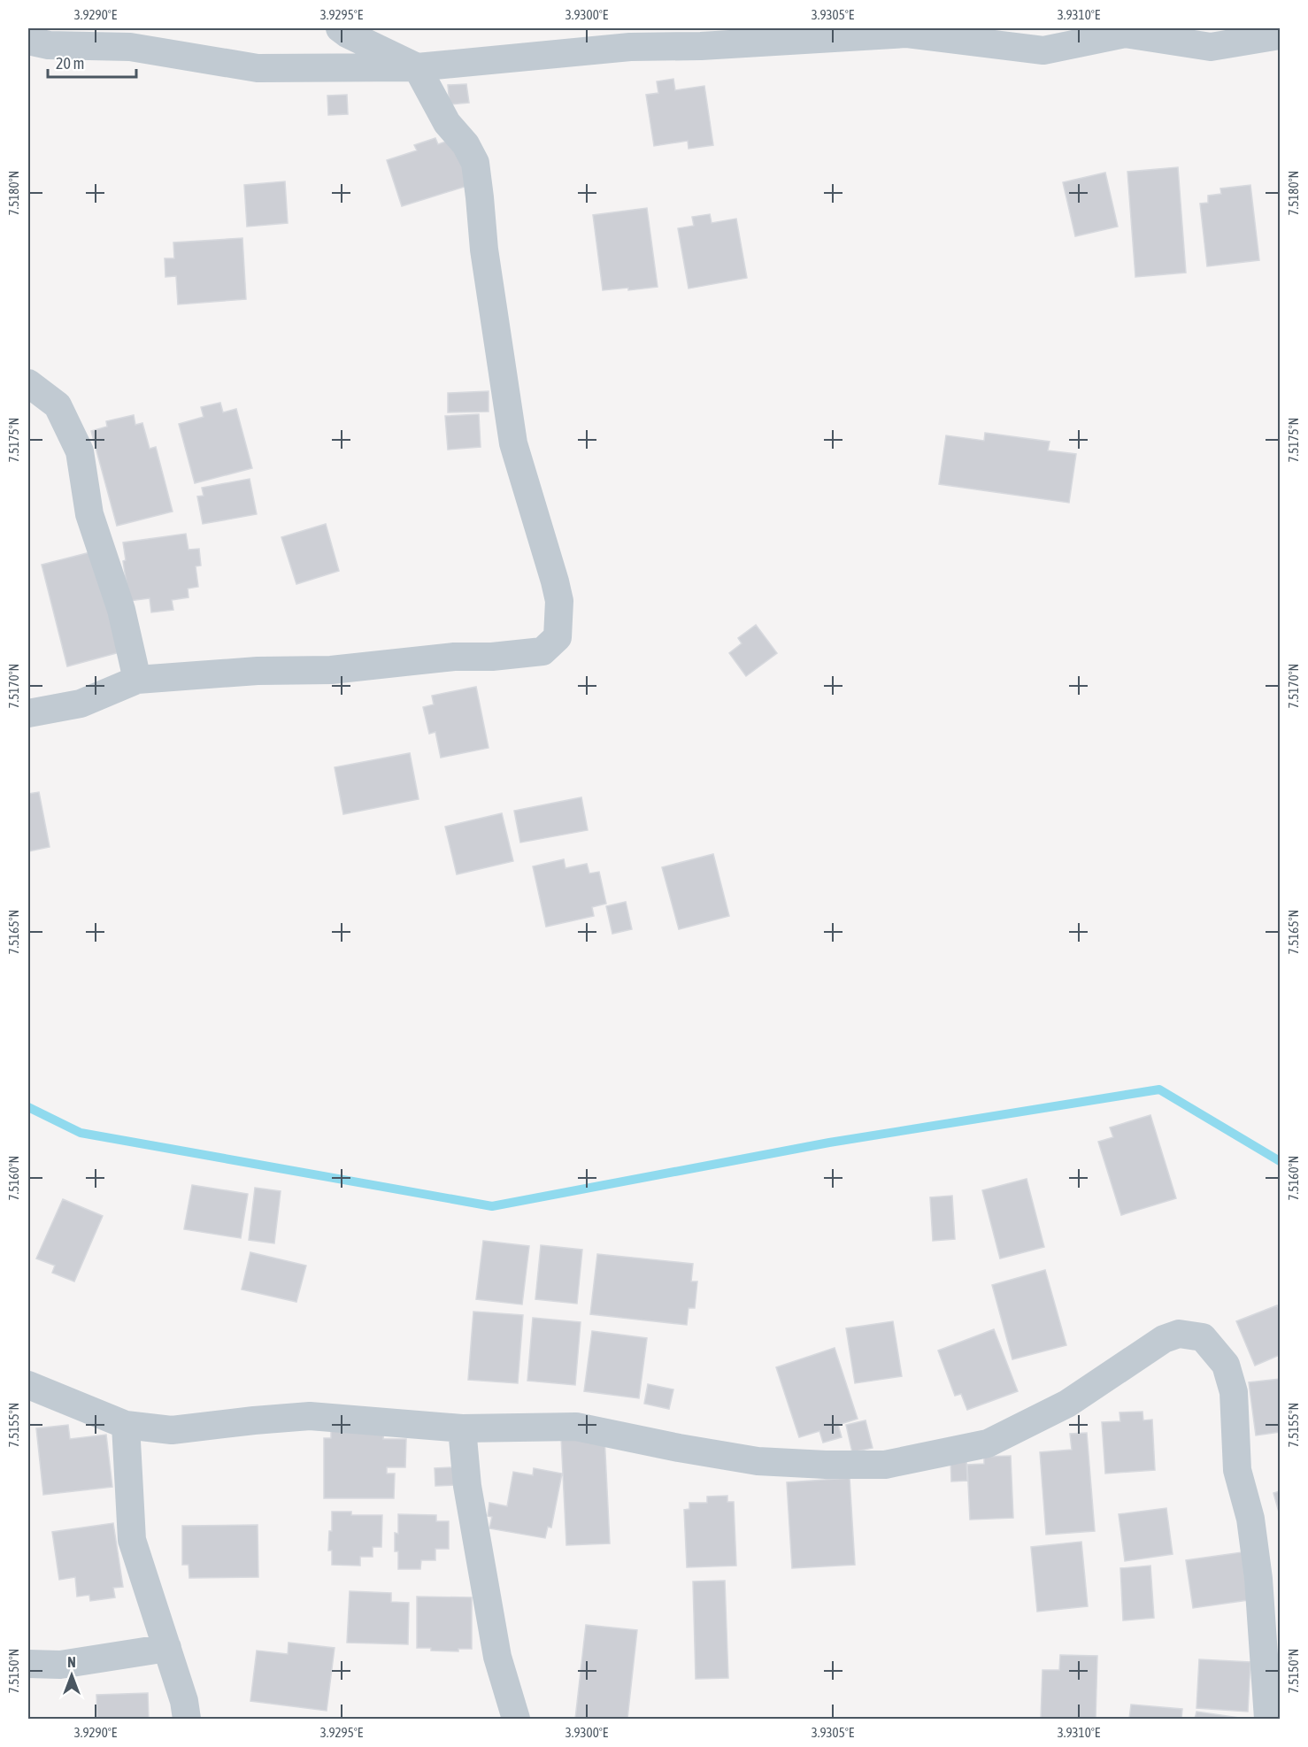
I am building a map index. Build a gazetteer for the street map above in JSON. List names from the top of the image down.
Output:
{
  "scale_bar": "20 m",
  "north": "top",
  "coordinates": [
    "3.9290°E",
    "3.9295°E",
    "3.9300°E",
    "3.9305°E",
    "3.9310°E",
    "7.5180°N",
    "7.5175°N",
    "7.5170°N",
    "7.5165°N",
    "7.5160°N",
    "7.5155°N",
    "7.5150°N"
  ]
}
